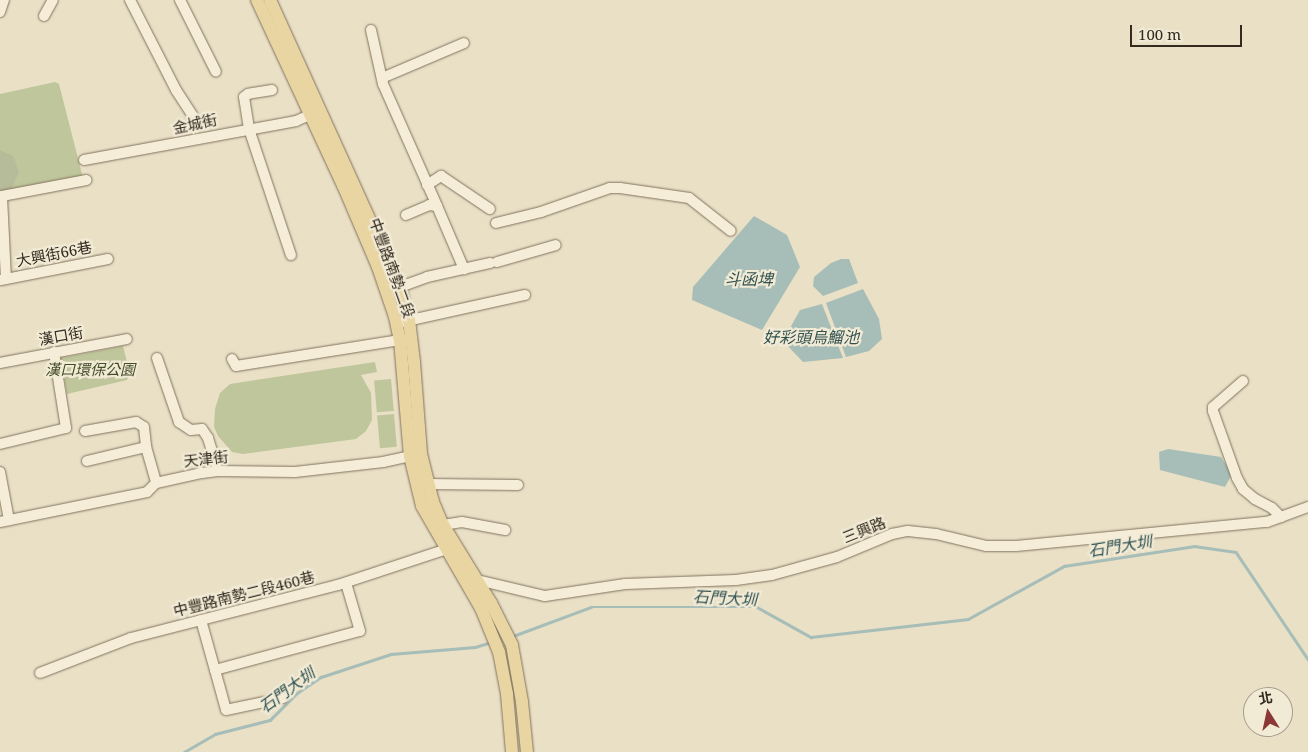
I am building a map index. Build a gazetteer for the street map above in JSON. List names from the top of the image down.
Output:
{
  "streets": {
    "main road": ["中豐路南勢二段"],
    "street": [
      "金城街",
      "大興街66巷",
      "漢口街",
      "天津街",
      "三興路",
      "中豐路南勢二段460巷"
    ]
  },
  "crossings": [
    ["金城街", "中豐路南勢二段"],
    ["中豐路南勢二段", "天津街"],
    ["中豐路南勢二段", "三興路"],
    ["中豐路南勢二段", "中豐路南勢二段460巷"]
  ],
  "water": ["斗函埤", "好彩頭烏鰡池", "石門大圳"],
  "parks": ["漢口環保公園"],
  "scale_bar": "100 m",
  "north": "top"
}
